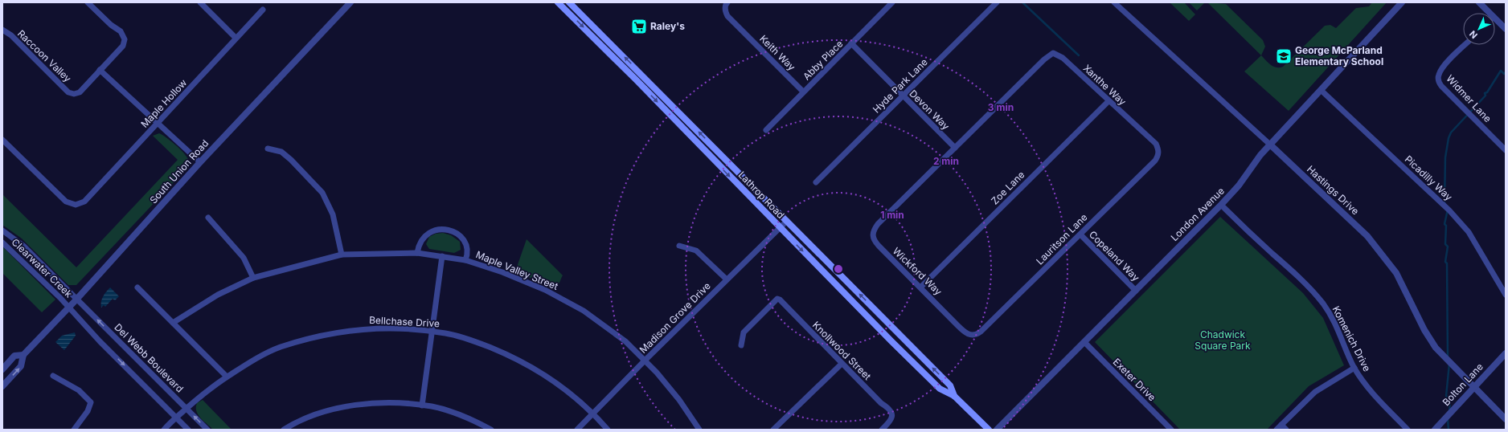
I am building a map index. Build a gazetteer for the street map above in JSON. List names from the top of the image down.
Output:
{
  "streets": {
    "main road": ["Lathrop Road"],
    "street": [
      "Keith Way",
      "Raccoon Valley",
      "Abby Place",
      "Xanthe Way",
      "Hyde Park Lane",
      "Widmer Lane",
      "Maple Hollow",
      "Devon Way",
      "South Union Road",
      "Picadilly Way",
      "Zoe Lane",
      "Hastings Drive",
      "London Avenue",
      "Lauritson Lane",
      "Copeland Way",
      "Clearwater Creek",
      "Maple Valley Street",
      "Wickford Way",
      "Madison Grove Drive",
      "Bellchase Drive",
      "Komenich Drive",
      "Knollwood Street",
      "Del Webb Boulevard",
      "Exeter Drive",
      "Bolton Lane"
    ]
  },
  "crossings": [
    ["Keith Way", "Abby Place"],
    ["Abby Place", "Devon Way"],
    ["Xanthe Way", "Devon Way"],
    ["Xanthe Way", "Zoe Lane"],
    ["Xanthe Way", "Lauritson Lane"],
    ["Xanthe Way", "Wickford Way"],
    ["Hyde Park Lane", "Devon Way"],
    ["Devon Way", "Wickford Way"],
    ["South Union Road", "Clearwater Creek"],
    ["South Union Road", "Del Webb Boulevard"],
    ["Picadilly Way", "London Avenue"],
    ["Zoe Lane", "Wickford Way"],
    ["Hastings Drive", "London Avenue"],
    ["Hastings Drive", "Bolton Lane"],
    ["Lathrop Road", "Madison Grove Drive"],
    ["London Avenue", "Copeland Way"],
    ["London Avenue", "Komenich Drive"],
    ["London Avenue", "Exeter Drive"],
    ["Lauritson Lane", "Copeland Way"],
    ["Lauritson Lane", "Wickford Way"],
    ["Clearwater Creek", "Del Webb Boulevard"],
    ["Maple Valley Street", "Madison Grove Drive"],
    ["Madison Grove Drive", "Bellchase Drive"],
    ["Bellchase Drive", "Del Webb Boulevard"]
  ],
  "parks": ["Chadwick Square Park"],
  "places": {
    "supermarket": ["Raley's"],
    "school or university": ["George McParland Elementary School"]
  },
  "north": "bottom left",
  "rings": ["3 min", "2 min", "1 min"]
}
